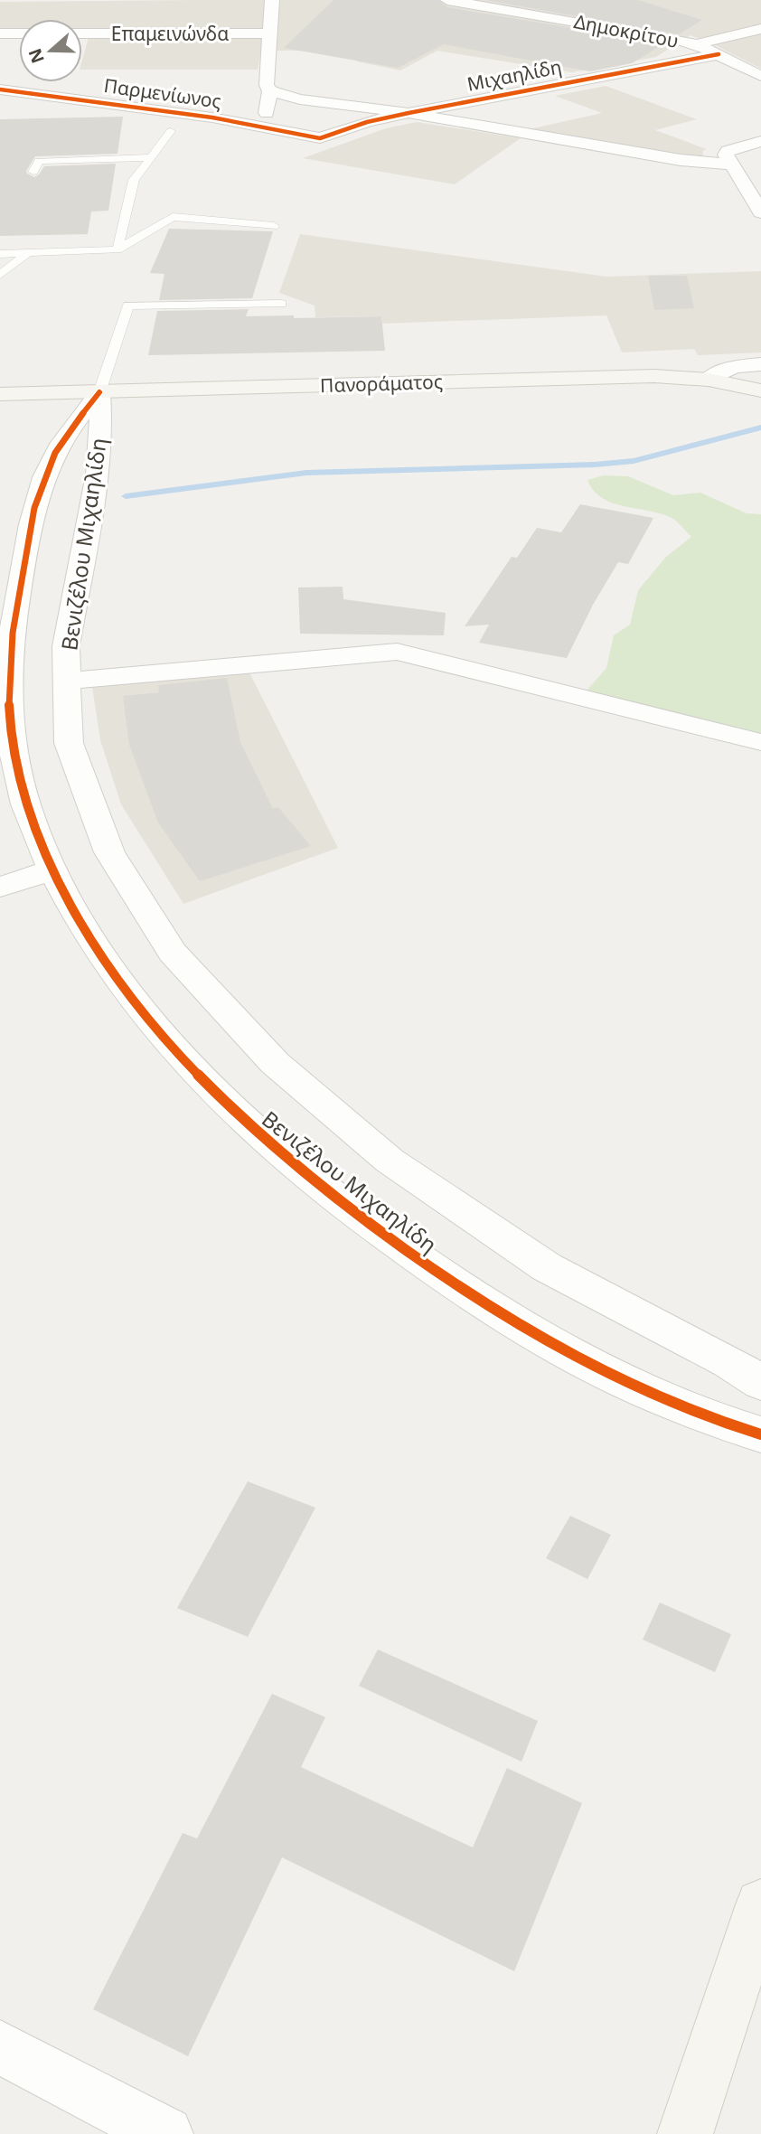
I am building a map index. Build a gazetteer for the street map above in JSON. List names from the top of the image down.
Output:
{
  "streets": {
    "main road": ["Πανοράματος"],
    "street": [
      "Δημοκρίτου",
      "Επαμεινώνδα",
      "Μιχαηλίδη",
      "Παρμενίωνος",
      "Βενιζέλου Μιχαηλίδη"
    ]
  },
  "crossings": [
    ["Δημοκρίτου", "Μιχαηλίδη"],
    ["Μιχαηλίδη", "Παρμενίωνος"],
    ["Πανοράματος", "Βενιζέλου Μιχαηλίδη"]
  ],
  "north": "left"
}
